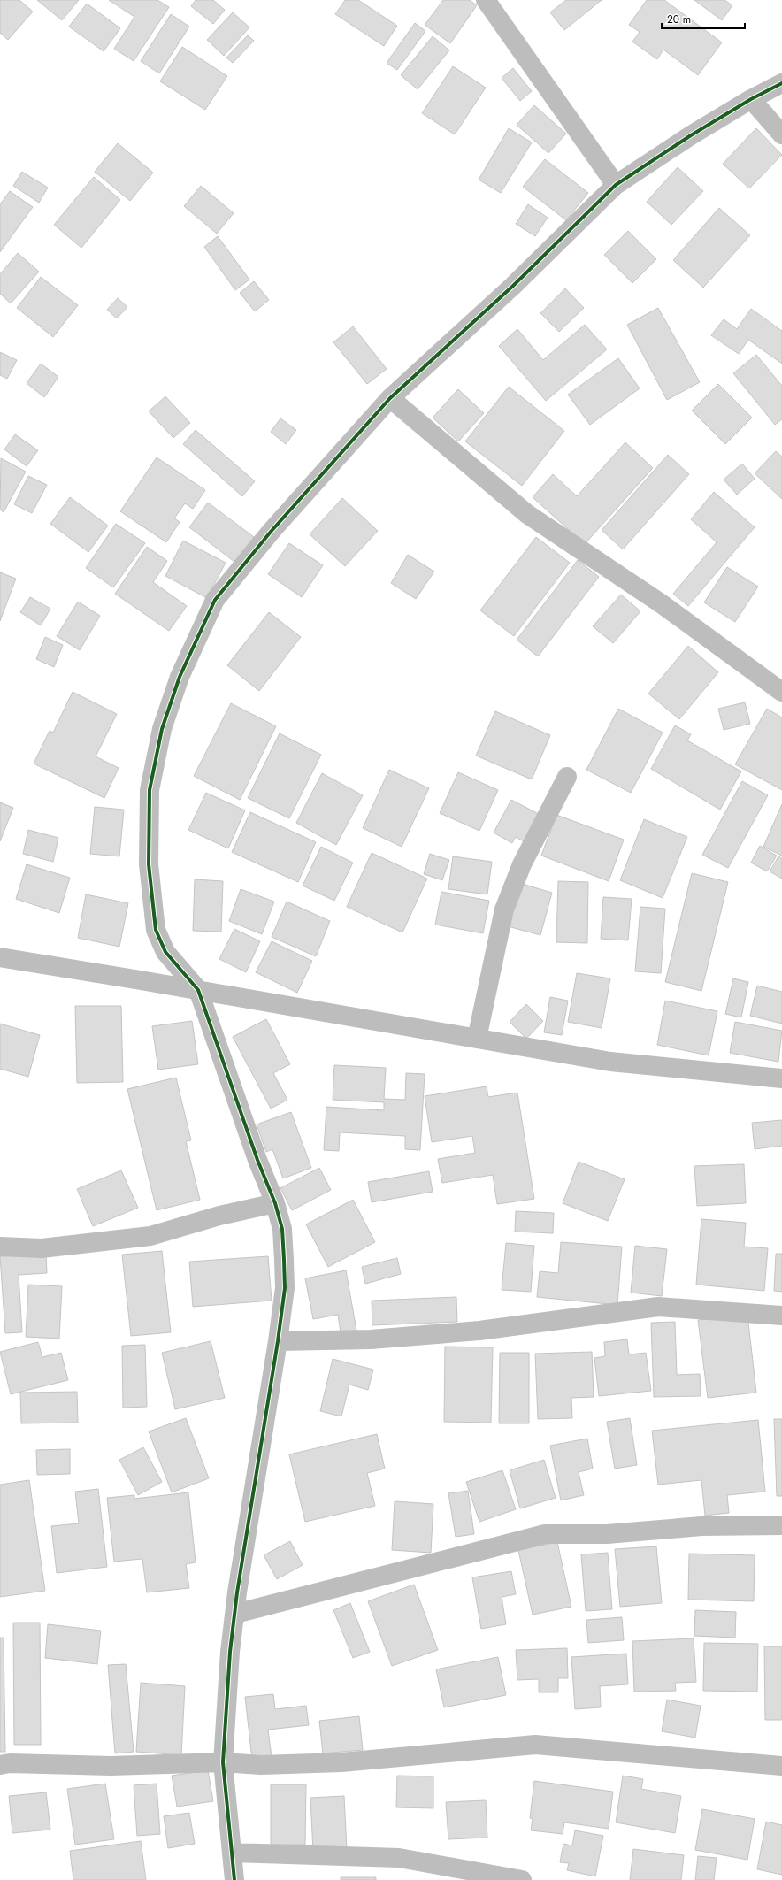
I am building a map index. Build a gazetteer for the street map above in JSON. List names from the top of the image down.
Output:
{
  "scale_bar": "20 m"
}
